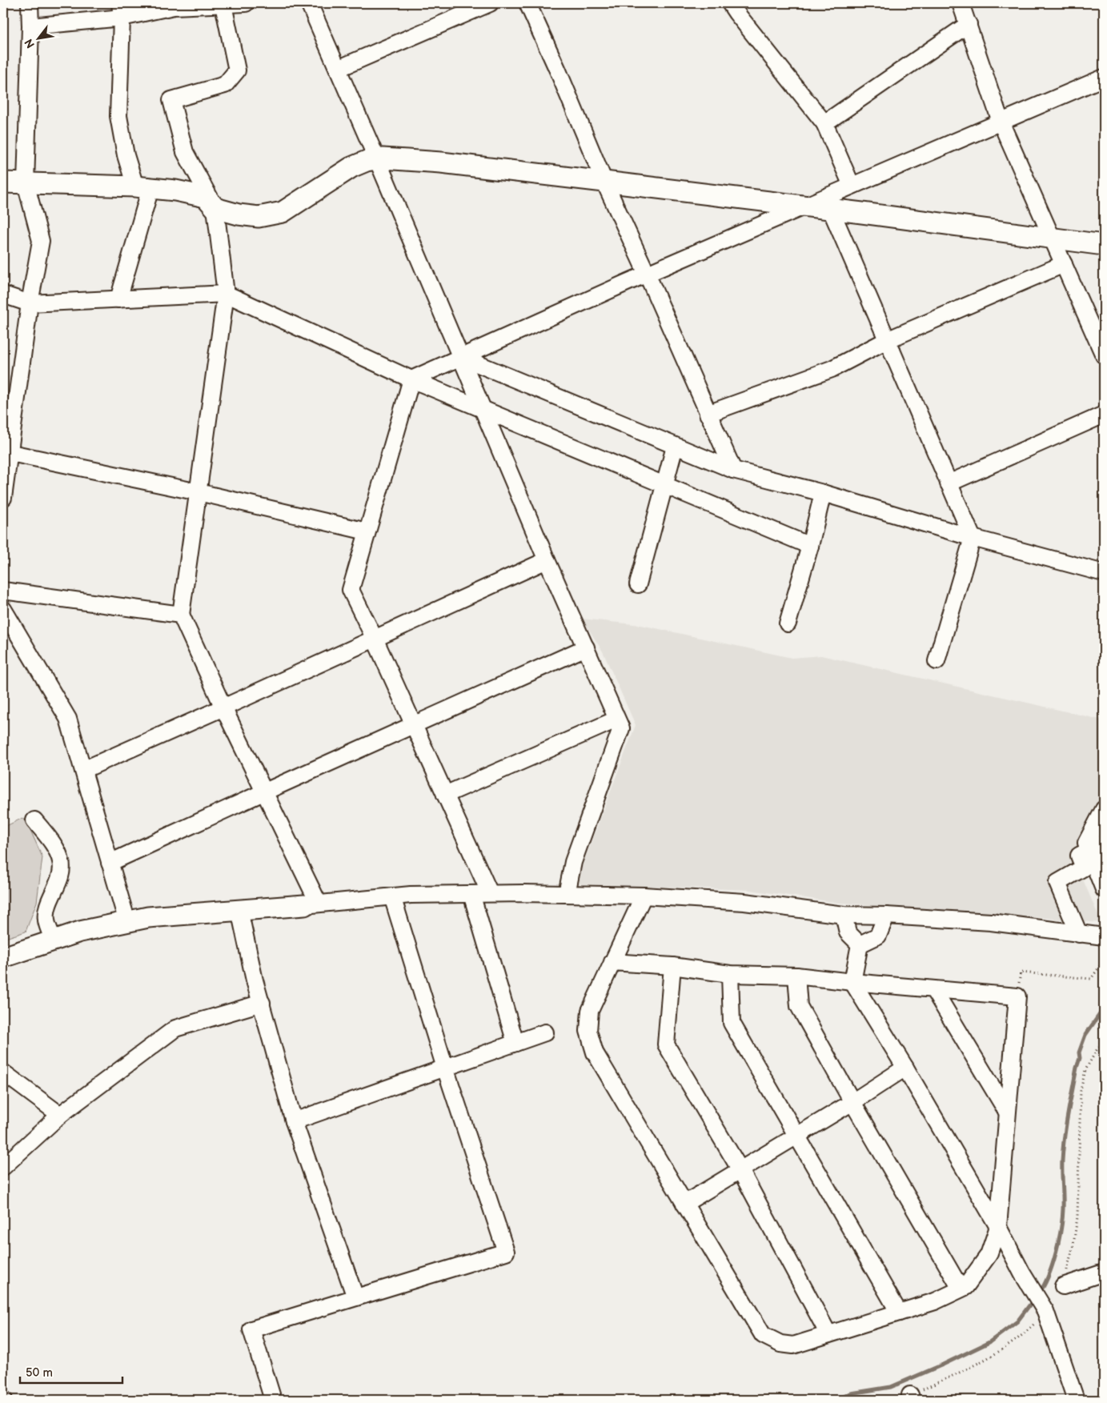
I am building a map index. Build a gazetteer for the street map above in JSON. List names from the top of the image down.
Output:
{
  "scale_bar": "50 m",
  "north": "bottom left"
}
